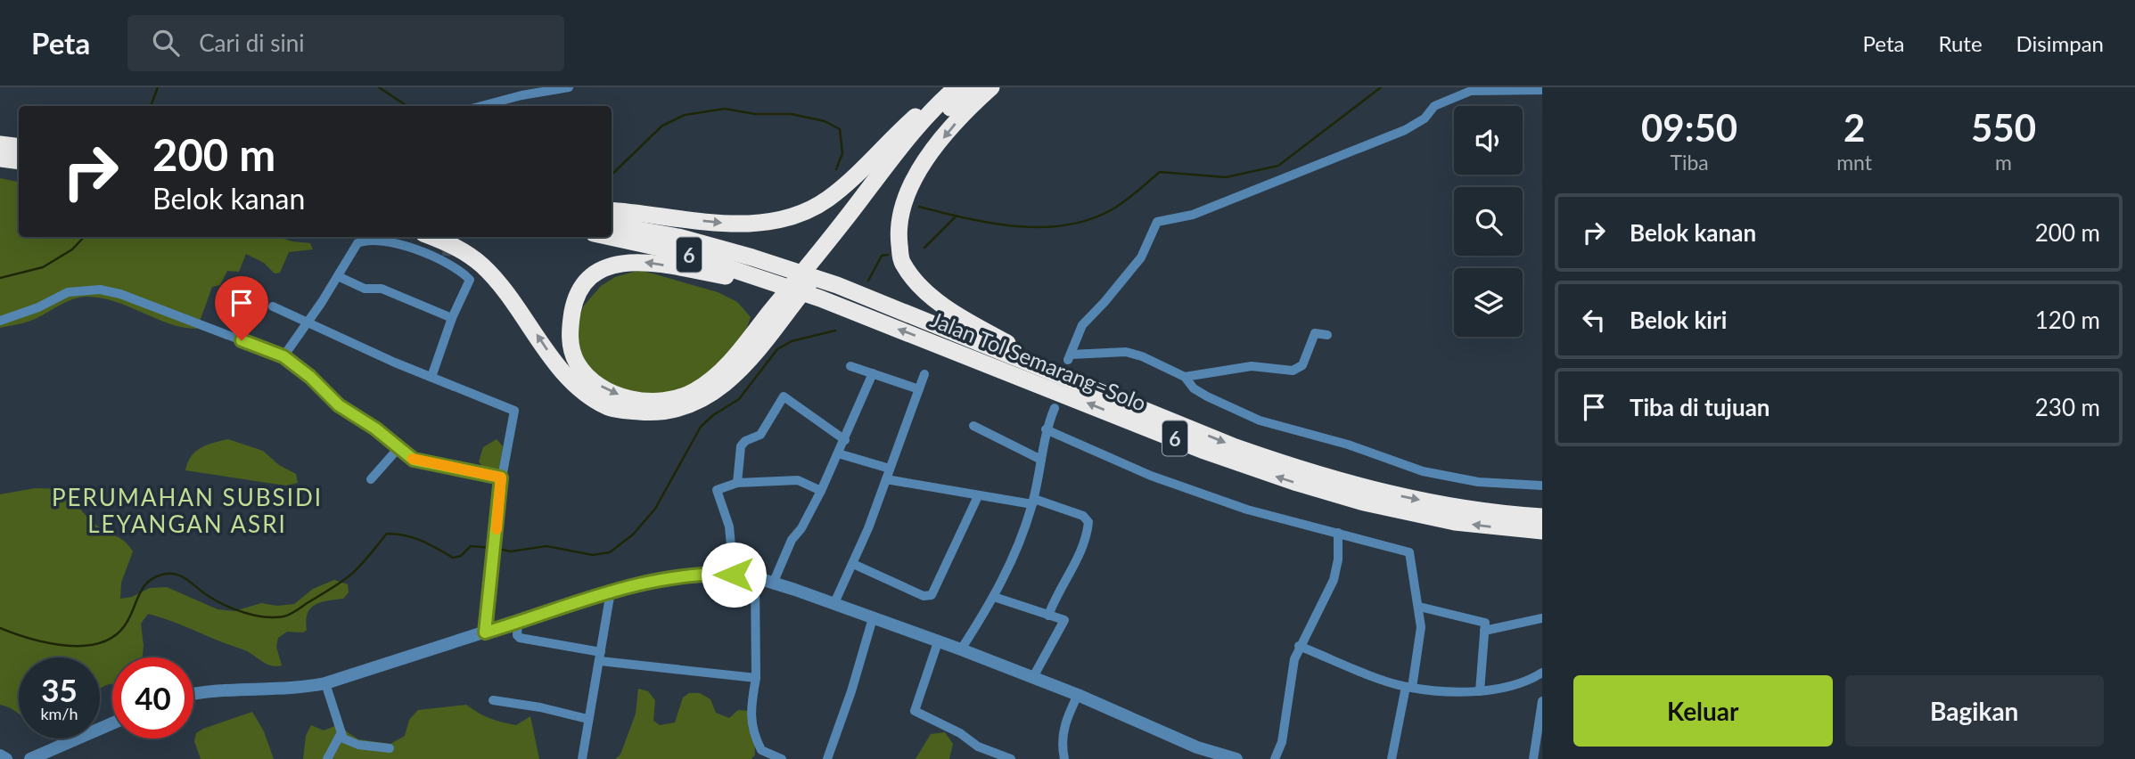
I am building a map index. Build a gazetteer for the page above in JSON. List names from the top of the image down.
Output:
{
  "streets": {
    "highway": ["6", "Jalan Tol Semarang–Solo"]
  },
  "districts": ["PERUMAHAN SUBSIDI LEYANGAN ASRI"],
  "page": {
    "header": "Peta",
    "search": "Cari di sini",
    "nav": ["Peta", "Rute", "Disimpan"],
    "eta": [
      "09:50",
      "Tiba",
      "2",
      "mnt",
      "550",
      "m"
    ],
    "turn": ["200 m", "Belok kanan"],
    "list": [
      {
        "name": "Belok kanan",
        "value": "200 m"
      },
      {
        "name": "Belok kiri",
        "value": "120 m"
      },
      {
        "name": "Tiba di tujuan",
        "value": "230 m"
      }
    ],
    "speed": "35 km/h",
    "limit": "40",
    "buttons": ["Keluar", "Bagikan"]
  }
}
